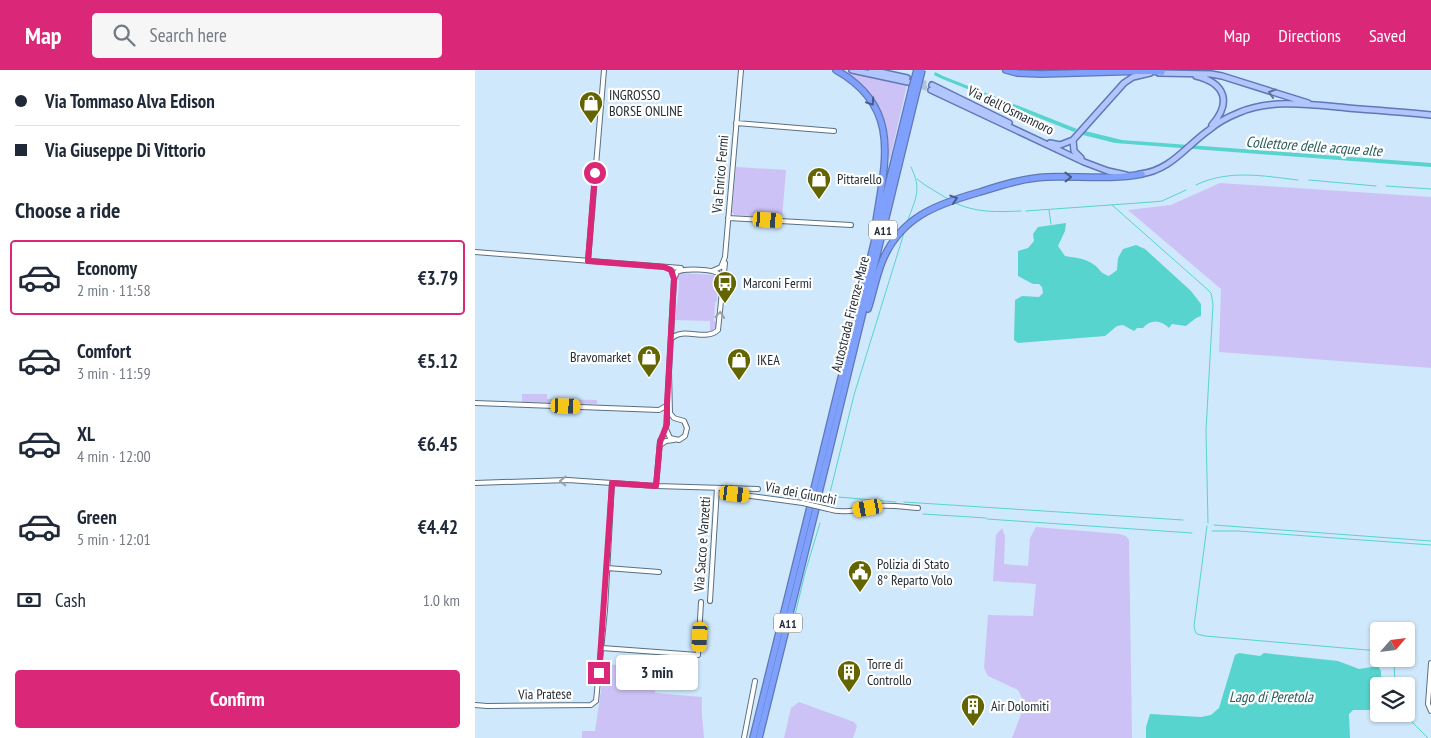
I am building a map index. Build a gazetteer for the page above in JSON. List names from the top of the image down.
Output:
{
  "streets": {
    "highway": ["A11", "Autostrada Firenze-Mare"],
    "main road": ["Via dell'Osmannoro"],
    "street": [
      "Via Enrico Fermi",
      "Via dei Giunchi",
      "Via Sacco e Vanzetti",
      "Via Pratese"
    ]
  },
  "crossings": [
    ["Via dei Giunchi", "Via Sacco e Vanzetti"]
  ],
  "water": ["Collettore delle acque alte", "Lago di Peretola"],
  "places": {
    "shop": [
      "INGROSSO BORSE ONLINE",
      "Pittarello",
      "Bravomarket",
      "IKEA"
    ],
    "bus stop": ["Marconi Fermi"],
    "public building": ["Polizia di Stato 8° Reparto Volo"],
    "building": ["Torre di Controllo", "Air Dolomiti"]
  },
  "north": "top right",
  "page": {
    "header": "Map",
    "search": "Search here",
    "nav": ["Map", "Directions", "Saved"],
    "banner": ["Via Tommaso Alva Edison", "Via Giuseppe Di Vittorio"],
    "heading": "Choose a ride",
    "list": [
      {
        "name": "Economy",
        "note": "2 min · 11:58",
        "value": "€3.79"
      },
      {
        "name": "Comfort",
        "note": "3 min · 11:59",
        "value": "€5.12"
      },
      {
        "name": "XL",
        "note": "4 min · 12:00",
        "value": "€6.45"
      },
      {
        "name": "Green",
        "note": "5 min · 12:01",
        "value": "€4.42"
      }
    ],
    "pay": ["Cash", "1.0 km"],
    "bubble": "3 min",
    "buttons": "Confirm"
  }
}
